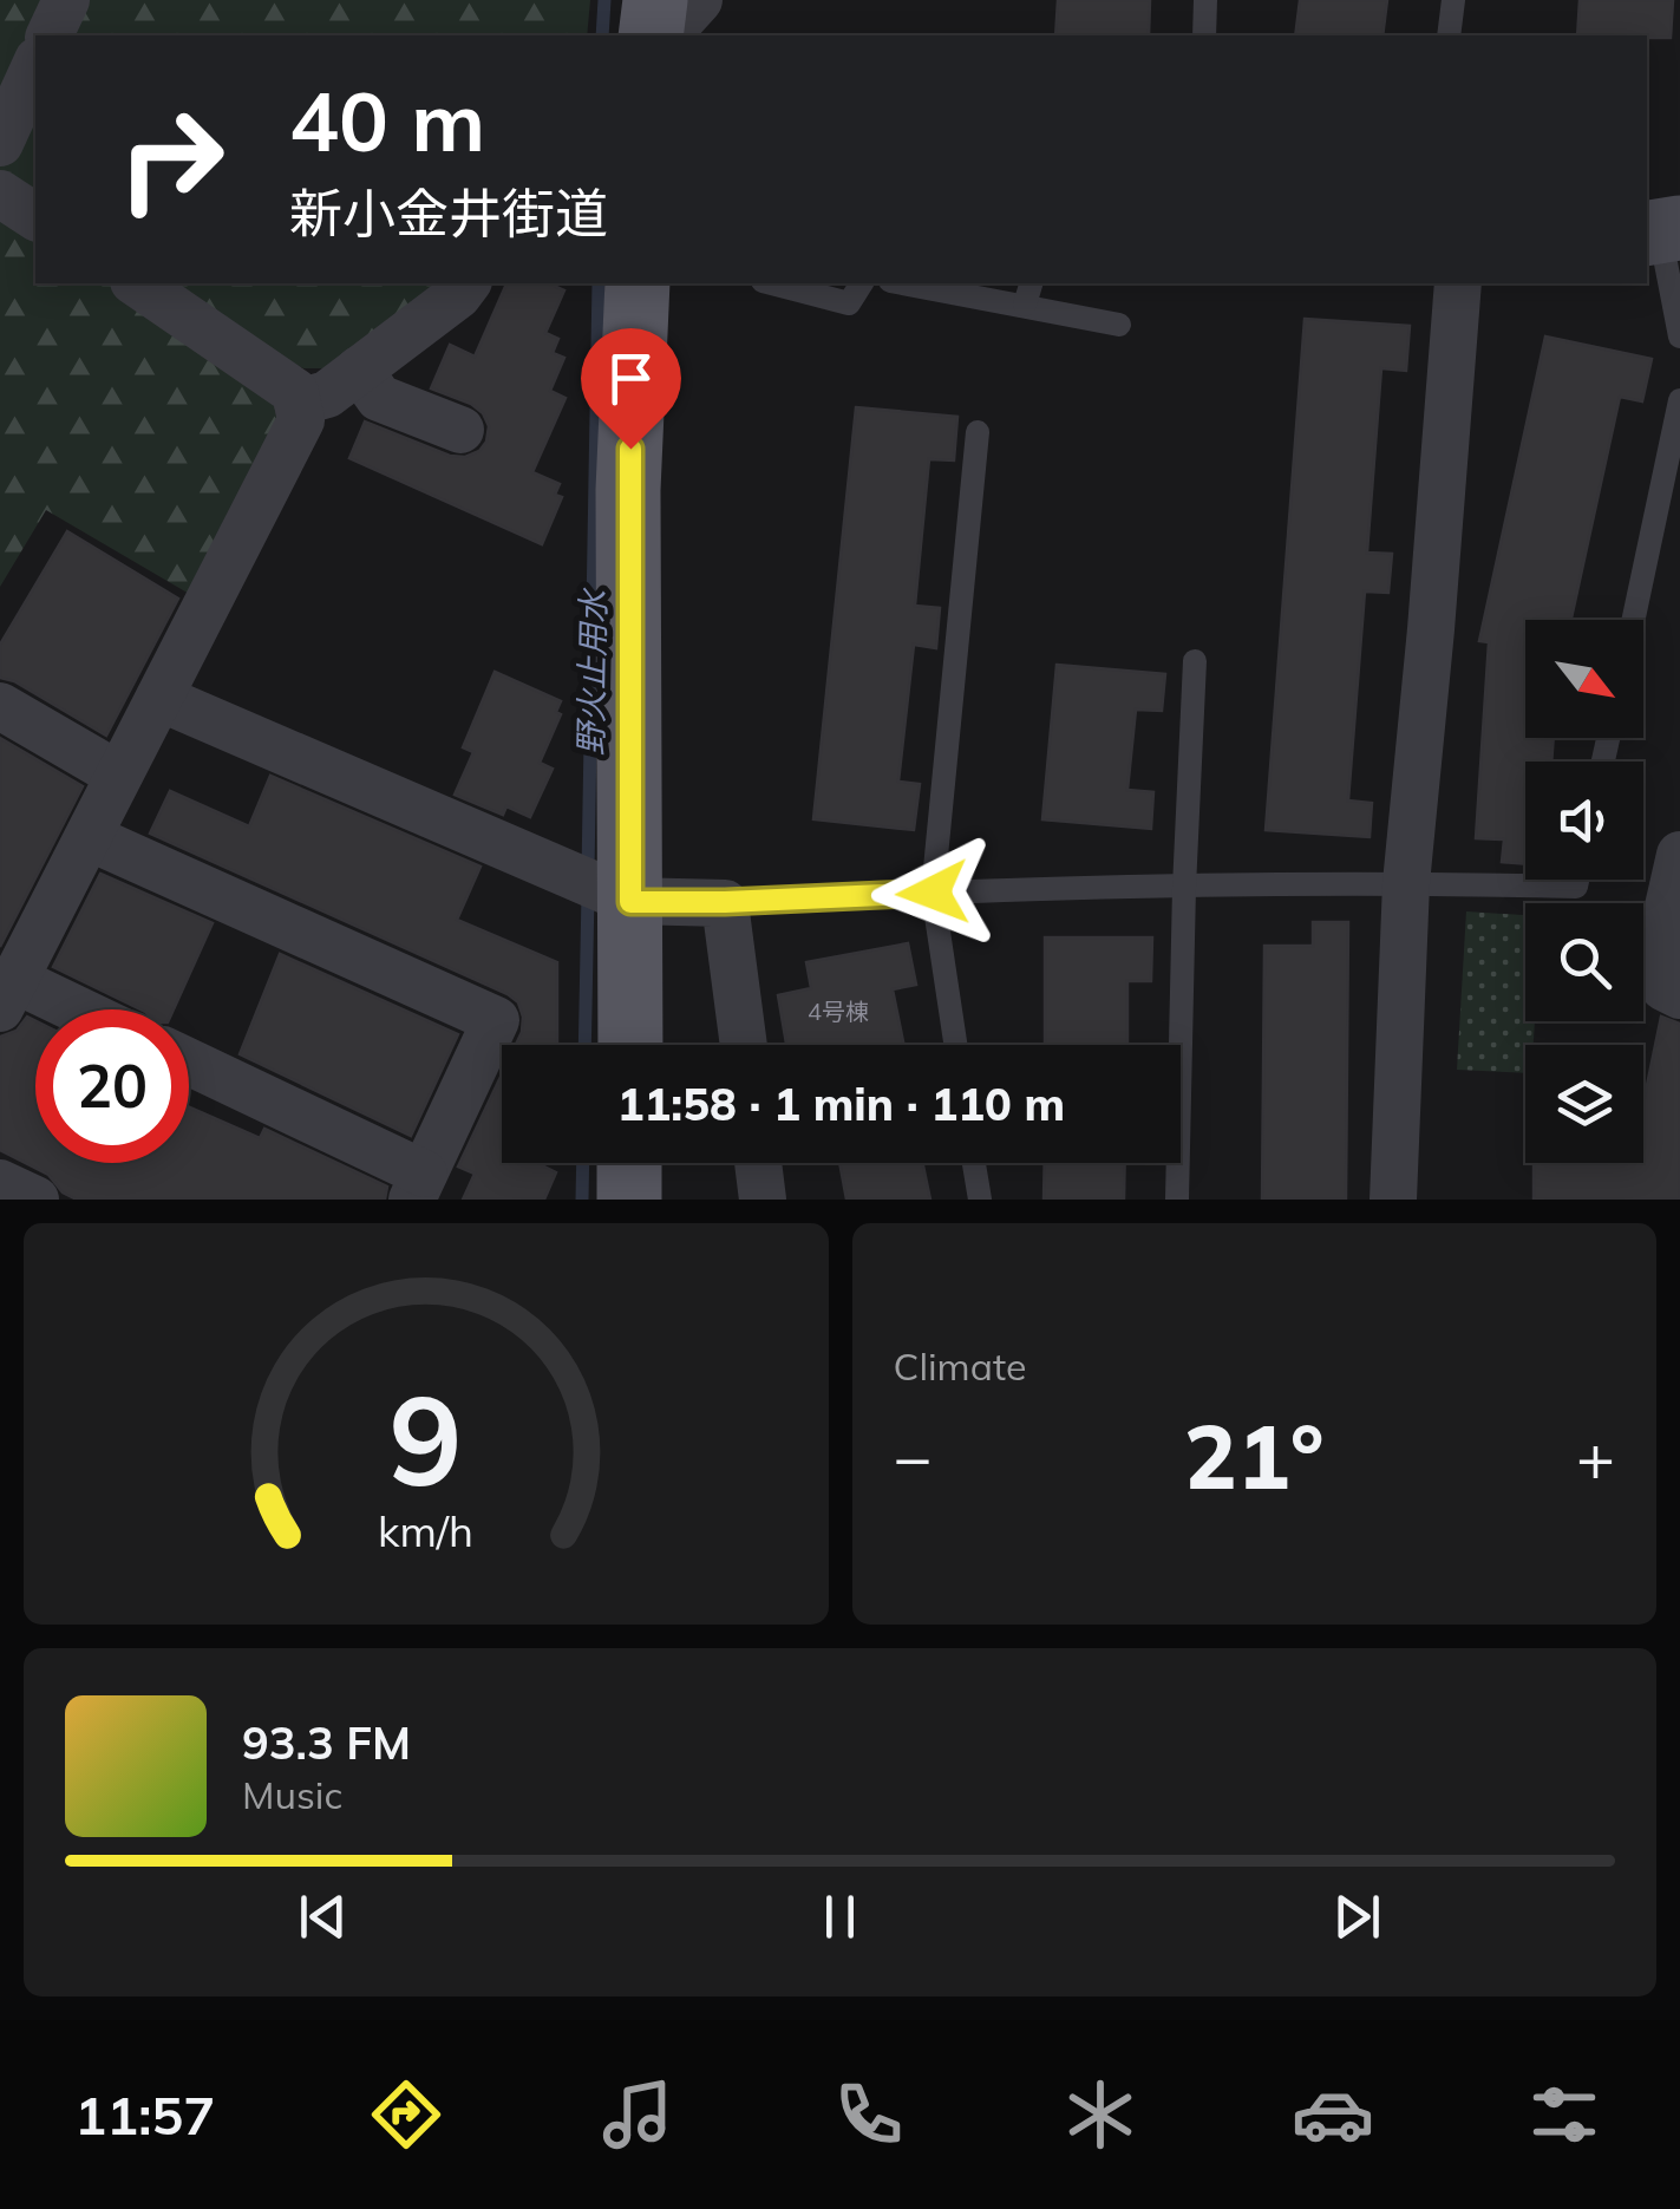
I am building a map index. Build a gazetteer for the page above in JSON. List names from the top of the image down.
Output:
{
  "water": ["野火止用水"],
  "house_numbers": ["4号棟"],
  "north": "bottom right",
  "page": {
    "turn": ["40 m", "新小金井街道"],
    "limit": "20",
    "trip": "11:58 · 1 min · 110 m",
    "tile": "Climate",
    "heat": ["−", "21°", "+"],
    "song": ["93.3 FM", "Music"],
    "tabs": "11:57",
    "gauge": ["9", "km/h"]
  }
}
